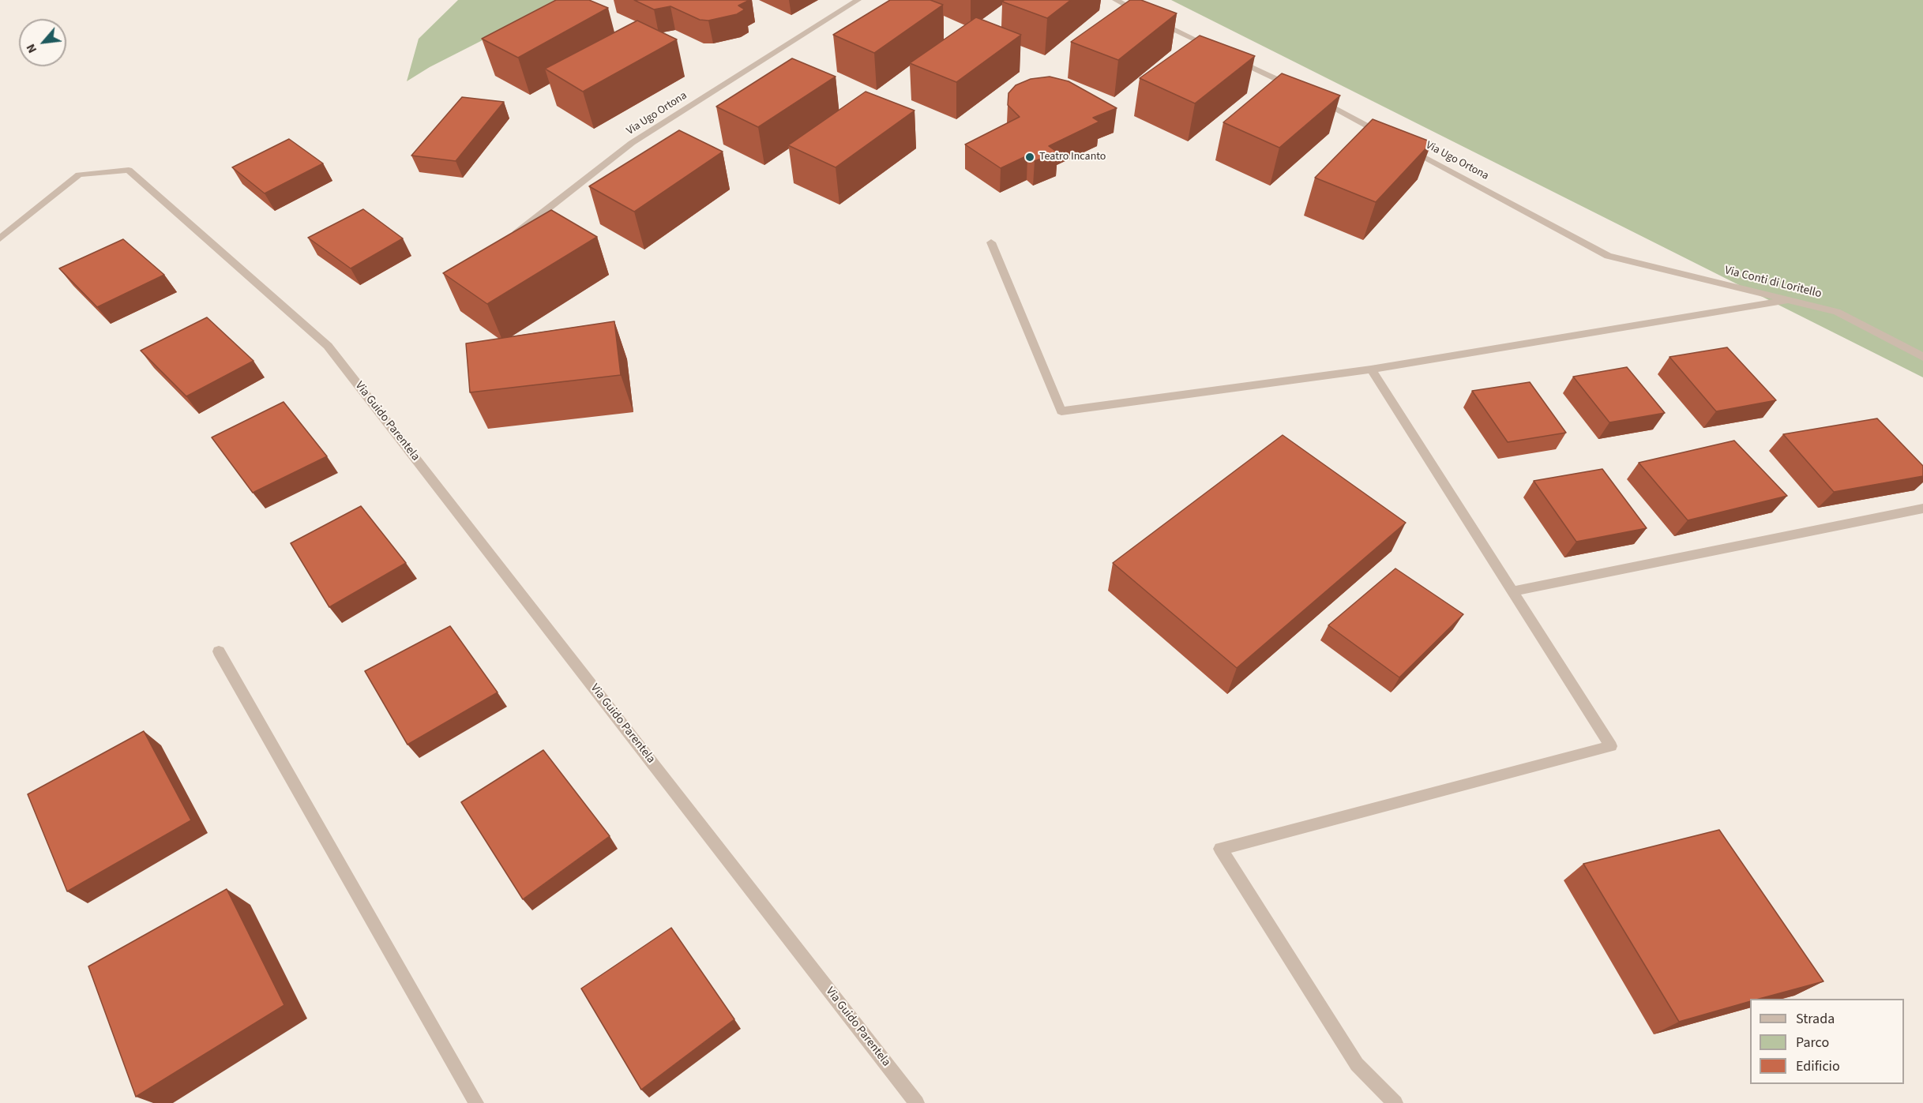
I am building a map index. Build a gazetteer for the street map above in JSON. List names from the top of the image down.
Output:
{
  "streets": {
    "street": ["Via Ugo Ortona", "Via Conti di Loritello", "Via Guido Parentela"]
  },
  "crossings": [
    ["Via Ugo Ortona", "Via Conti di Loritello"]
  ],
  "places": ["Teatro Incanto"],
  "legend": ["Strada", "Parco", "Edificio"],
  "north": "bottom left"
}
